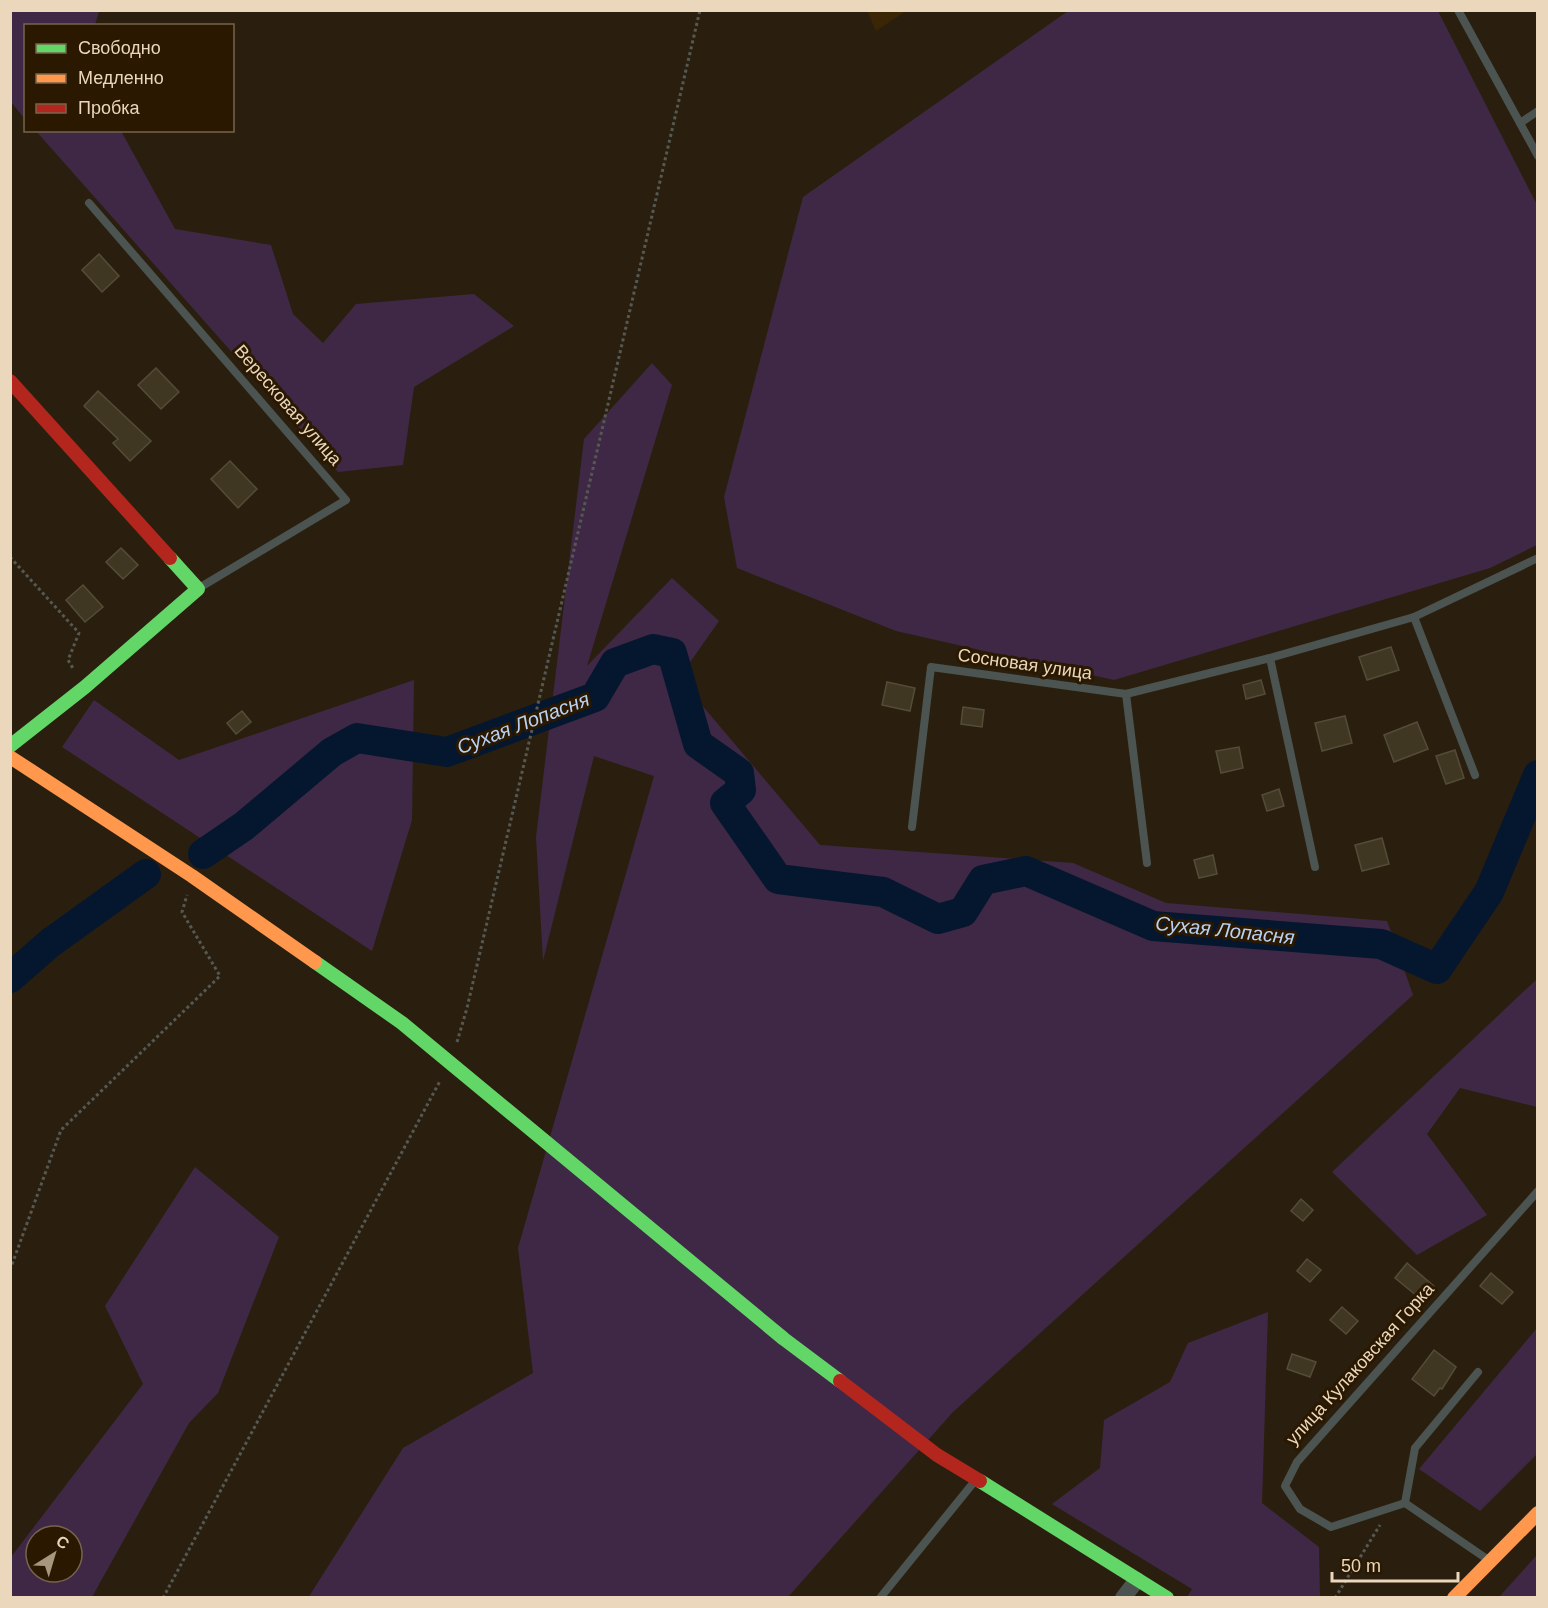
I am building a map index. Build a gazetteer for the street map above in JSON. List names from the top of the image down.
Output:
{
  "streets": {
    "street": ["Вересковая улица"],
    "lane": ["Сосновая улица", "улица Кулаковская Горка"]
  },
  "water": ["Сухая Лопасня"],
  "legend": ["Свободно", "Медленно", "Пробка"],
  "scale_bar": "50 m",
  "north": "top right"
}
